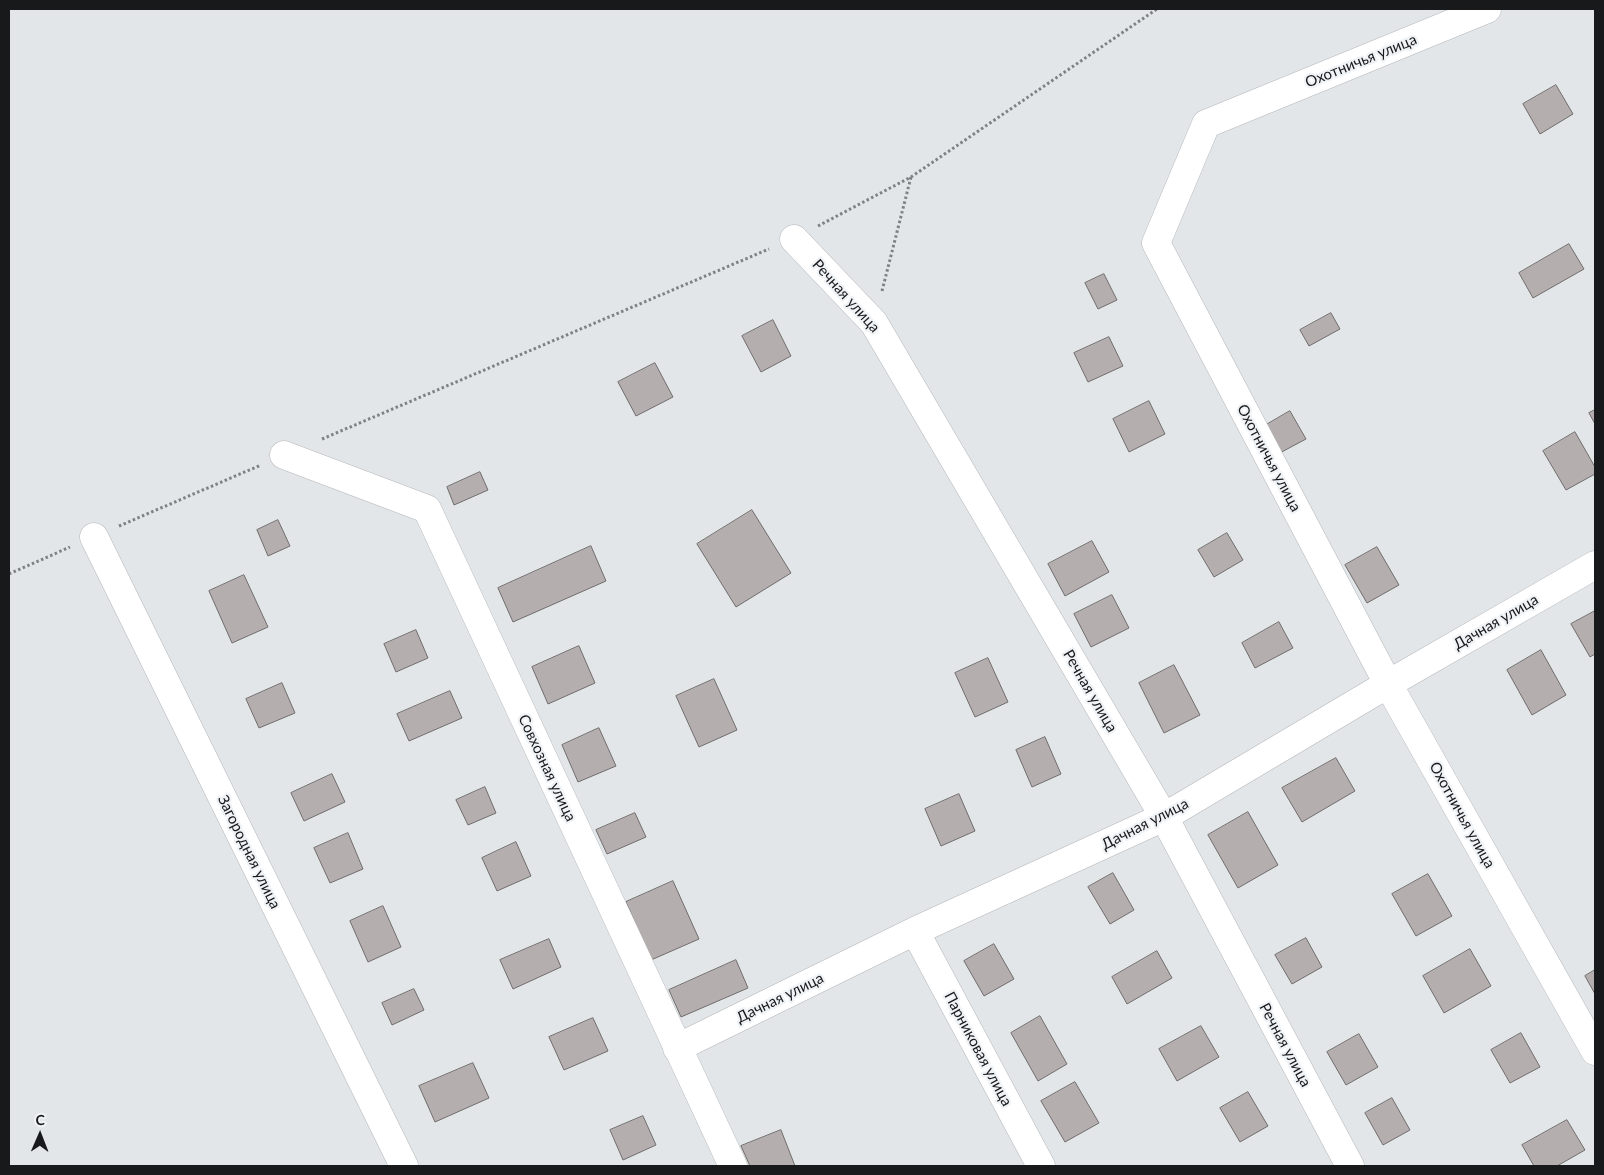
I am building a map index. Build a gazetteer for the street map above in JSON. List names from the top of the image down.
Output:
{
  "streets": {
    "street": [
      "Охотничья улица",
      "Речная улица",
      "Дачная улица",
      "Совхозная улица",
      "Загородная улица",
      "Парниковая улица"
    ]
  },
  "crossings": [
    ["Охотничья улица", "Дачная улица"],
    ["Речная улица", "Дачная улица"],
    ["Дачная улица", "Совхозная улица"],
    ["Дачная улица", "Парниковая улица"]
  ],
  "north": "top"
}
